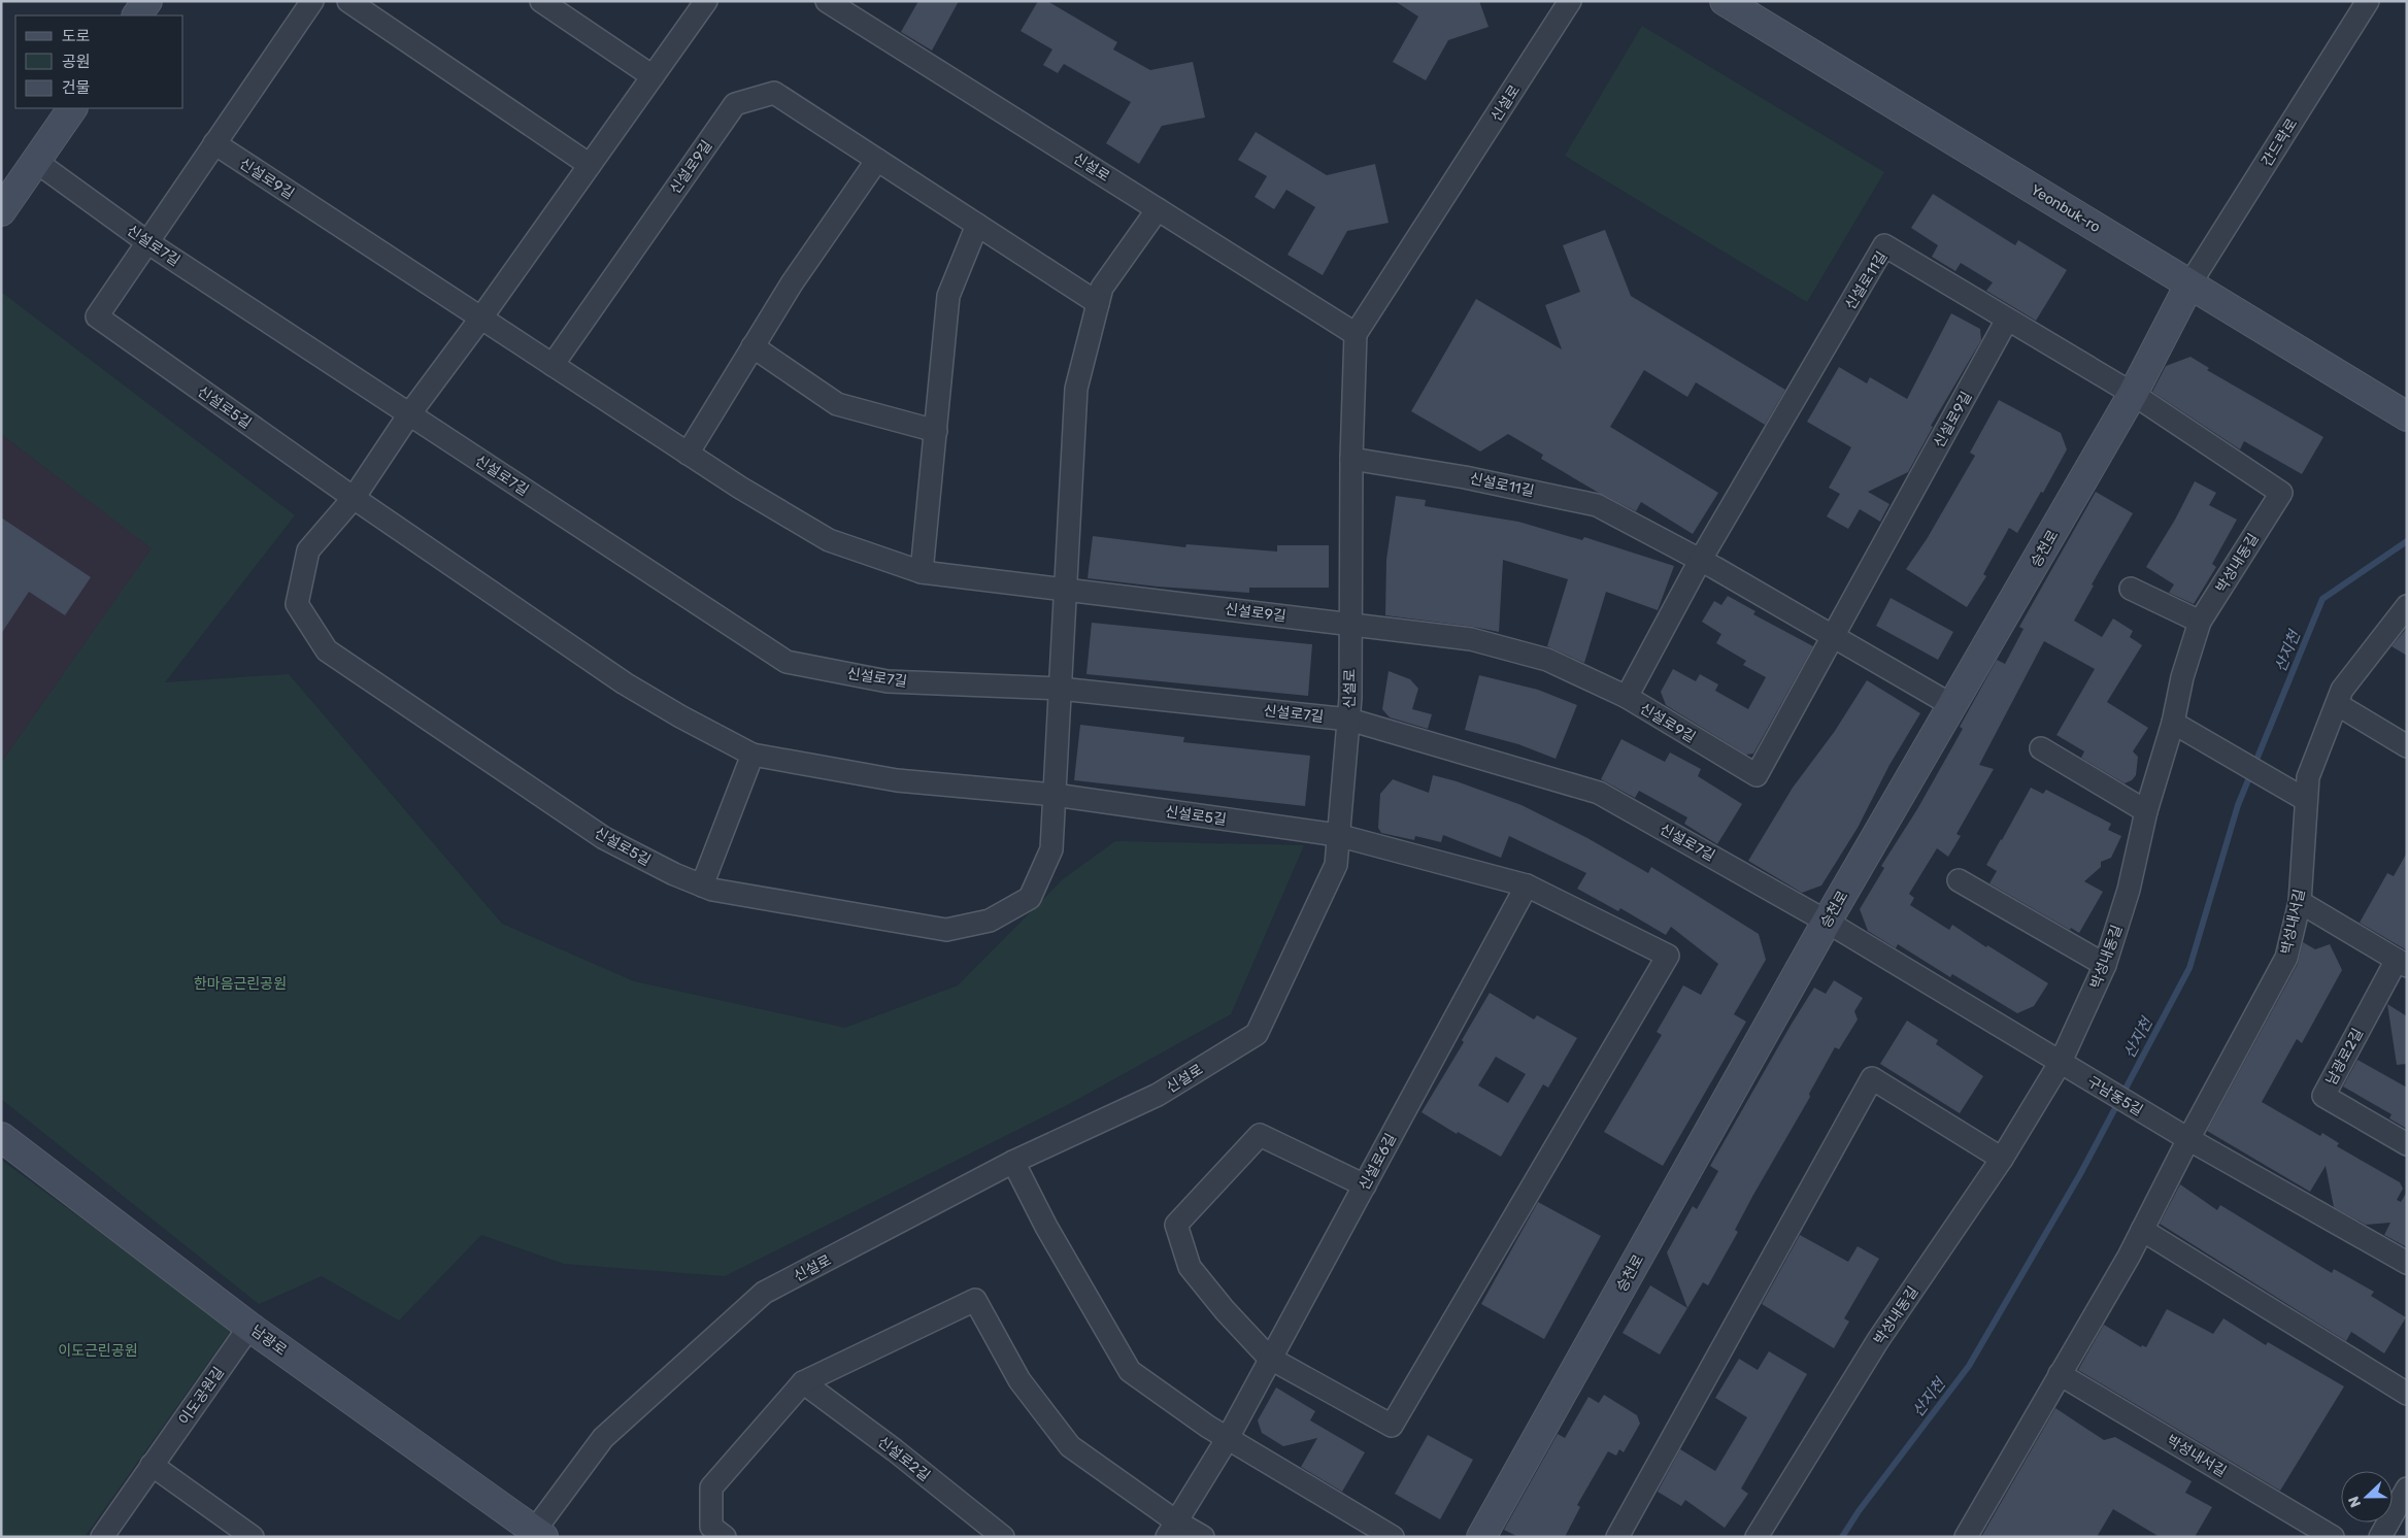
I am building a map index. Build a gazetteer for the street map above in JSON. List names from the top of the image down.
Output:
{
  "streets": {
    "main road": ["Yeonbuk-ro", "승천로", "남광로"],
    "street": [
      "신설로",
      "간드락로",
      "신설로9길",
      "신설로7길",
      "신설로11길",
      "신설로5길",
      "박성내동길",
      "박성내서길",
      "남광로2길",
      "구남동5길",
      "신설로6길",
      "이도공원길",
      "신설로2길"
    ]
  },
  "crossings": [
    ["신설로", "신설로9길"],
    ["신설로", "신설로7길"],
    ["신설로", "신설로11길"],
    ["신설로", "신설로5길"],
    ["신설로", "남광로"],
    ["간드락로", "Yeonbuk-ro"],
    ["간드락로", "승천로"],
    ["신설로9길", "신설로11길"],
    ["Yeonbuk-ro", "승천로"],
    ["신설로7길", "신설로5길"],
    ["신설로7길", "승천로"],
    ["신설로7길", "구남동5길"],
    ["신설로11길", "승천로"],
    ["신설로11길", "박성내동길"],
    ["신설로5길", "신설로6길"],
    ["승천로", "박성내동길"],
    ["승천로", "구남동5길"],
    ["박성내동길", "구남동5길"],
    ["박성내서길", "남광로2길"],
    ["박성내서길", "구남동5길"],
    ["남광로", "이도공원길"]
  ],
  "water": ["산지천"],
  "parks": ["한마음근린공원", "이도근린공원"],
  "legend": ["도로", "공원", "건물"],
  "north": "left"
}
